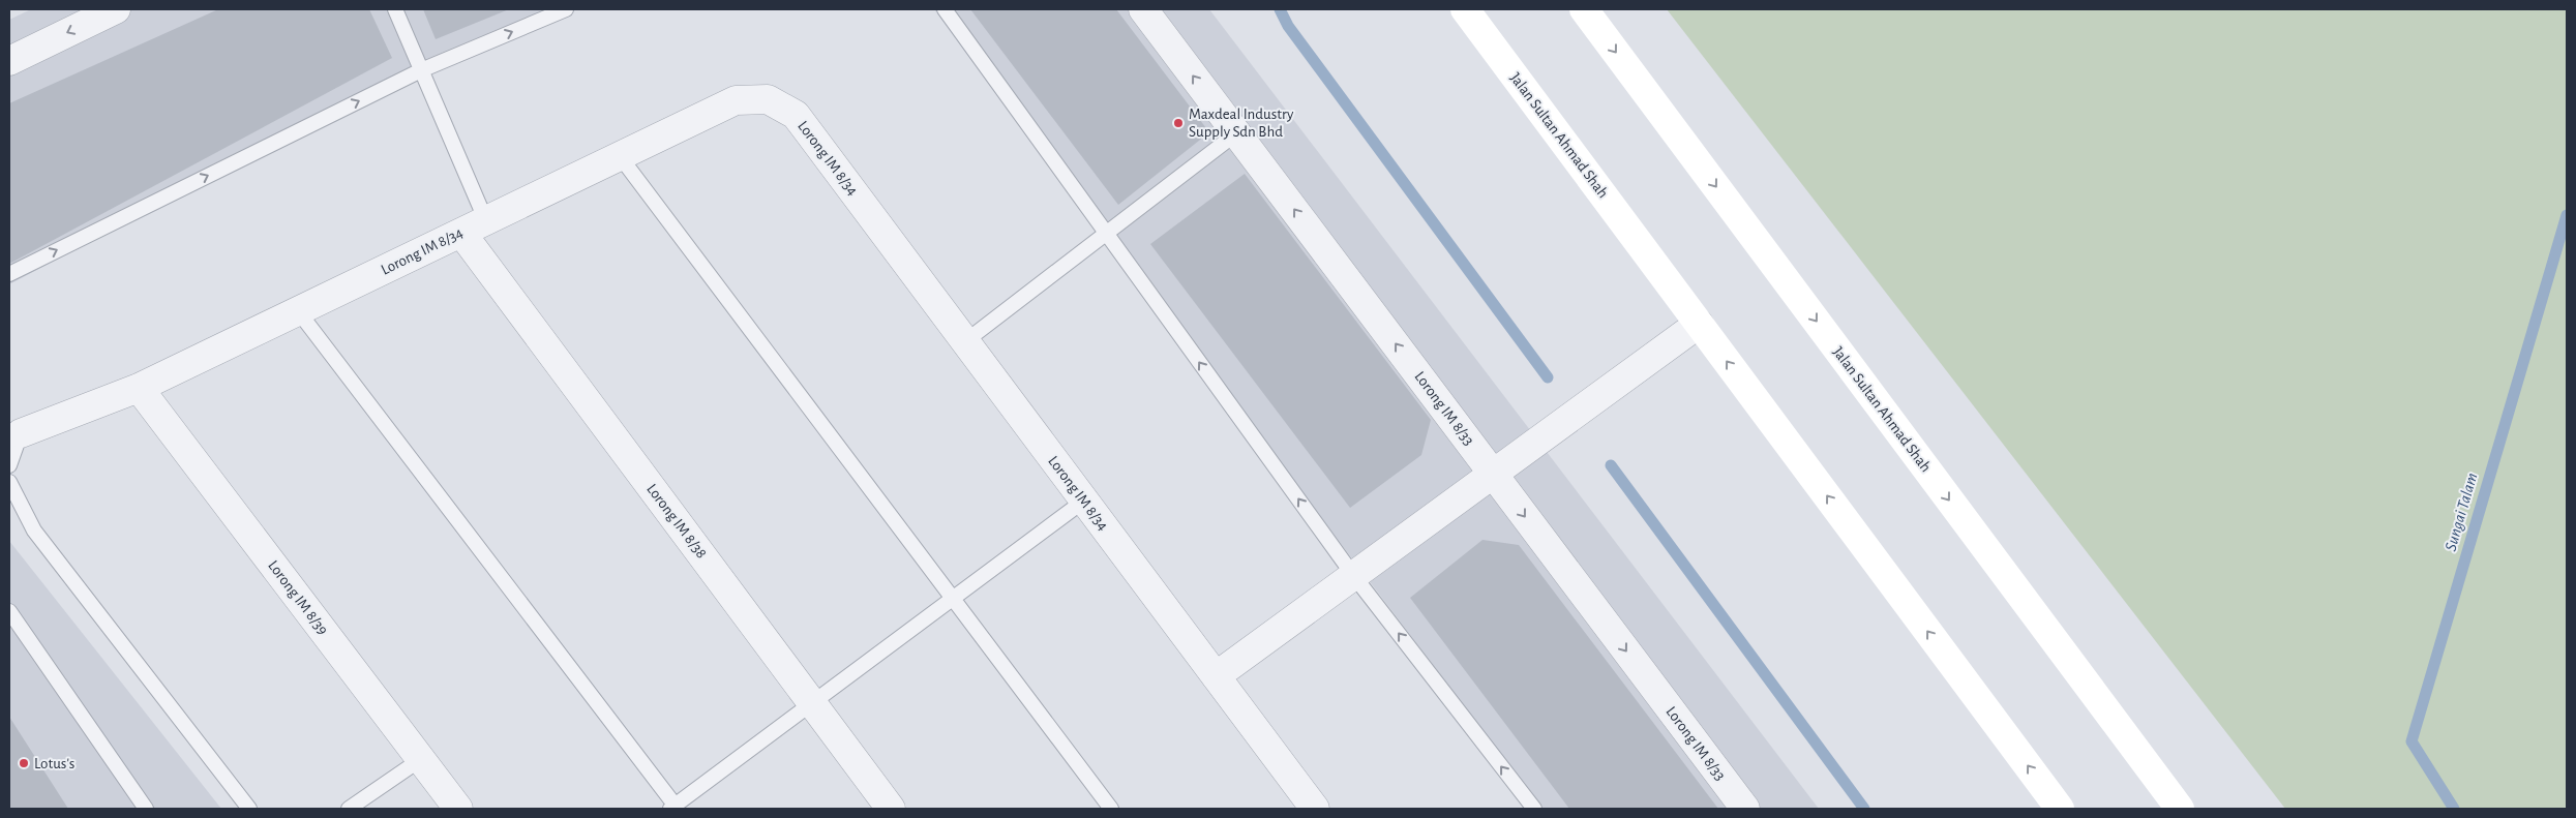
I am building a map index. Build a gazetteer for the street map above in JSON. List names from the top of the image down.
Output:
{
  "streets": {
    "main road": ["Jalan Sultan Ahmad Shah"],
    "street": [
      "Lorong IM 8/34",
      "Lorong IM 8/33",
      "Lorong IM 8/38",
      "Lorong IM 8/39"
    ]
  },
  "crossings": [
    ["Lorong IM 8/34", "Lorong IM 8/38"],
    ["Lorong IM 8/34", "Lorong IM 8/39"]
  ],
  "water": ["Sungai Talam"],
  "places": ["Maxdeal Industry Supply Sdn Bhd", "Lotus's"]
}
